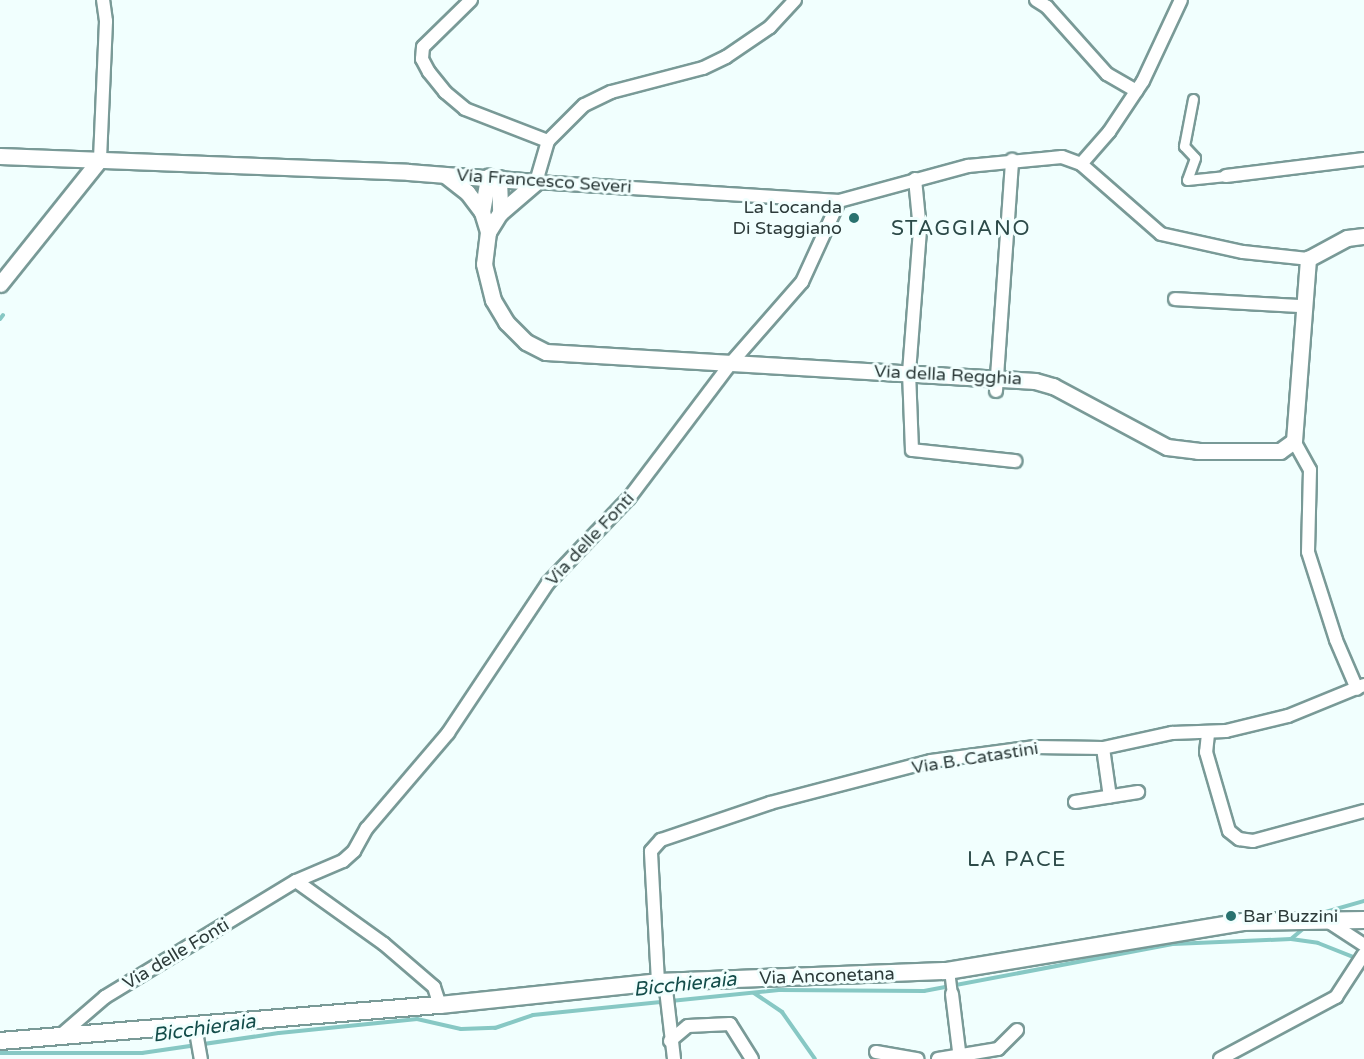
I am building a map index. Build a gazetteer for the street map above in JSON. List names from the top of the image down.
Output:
{
  "streets": {
    "main road": ["Via Anconetana"],
    "street": [
      "Via Francesco Severi",
      "Via della Regghia",
      "Via delle Fonti",
      "Via B. Catastini"
    ]
  },
  "crossings": [
    ["Via Francesco Severi", "Via della Regghia"],
    ["Via Francesco Severi", "Via delle Fonti"],
    ["Via della Regghia", "Via delle Fonti"],
    ["Via delle Fonti", "Via Anconetana"],
    ["Via B. Catastini", "Via Anconetana"]
  ],
  "districts": ["STAGGIANO", "LA PACE"],
  "water": ["Bicchieraia"],
  "places": ["La Locanda Di Staggiano", "Bar Buzzini"]
}
